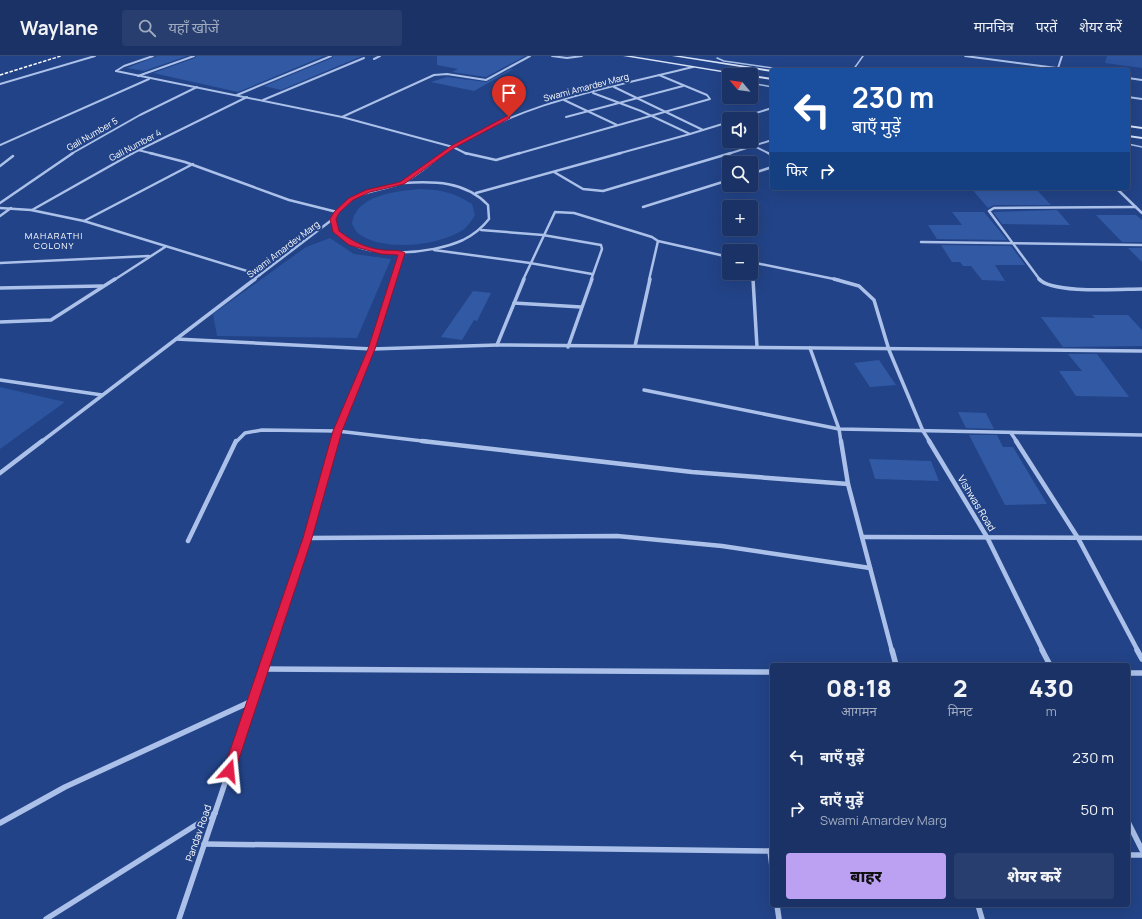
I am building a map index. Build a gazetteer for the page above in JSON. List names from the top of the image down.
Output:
{
  "streets": {
    "street": [
      "Swami Amardev Marg",
      "Gali Number 5",
      "Gali Number 4",
      "Vishwas Road",
      "Pandav Road"
    ]
  },
  "districts": ["MAHARATHI COLONY"],
  "north": "top left",
  "page": {
    "header": "Waylane",
    "search": "यहाँ खोजें",
    "nav": ["मानचित्र", "परतें", "शेयर करें"],
    "map_buttons": ["+", "−"],
    "turn": ["230 m", "बाएँ मुड़ें"],
    "then": "फिर",
    "eta": [
      "08:18",
      "आगमन",
      "2",
      "मिनट",
      "430",
      "m"
    ],
    "list": [
      {
        "name": "बाएँ मुड़ें",
        "value": "230 m"
      },
      {
        "name": "दाएँ मुड़ें",
        "note": "Swami Amardev Marg",
        "value": "50 m"
      }
    ],
    "buttons": ["बाहर", "शेयर करें"]
  }
}
